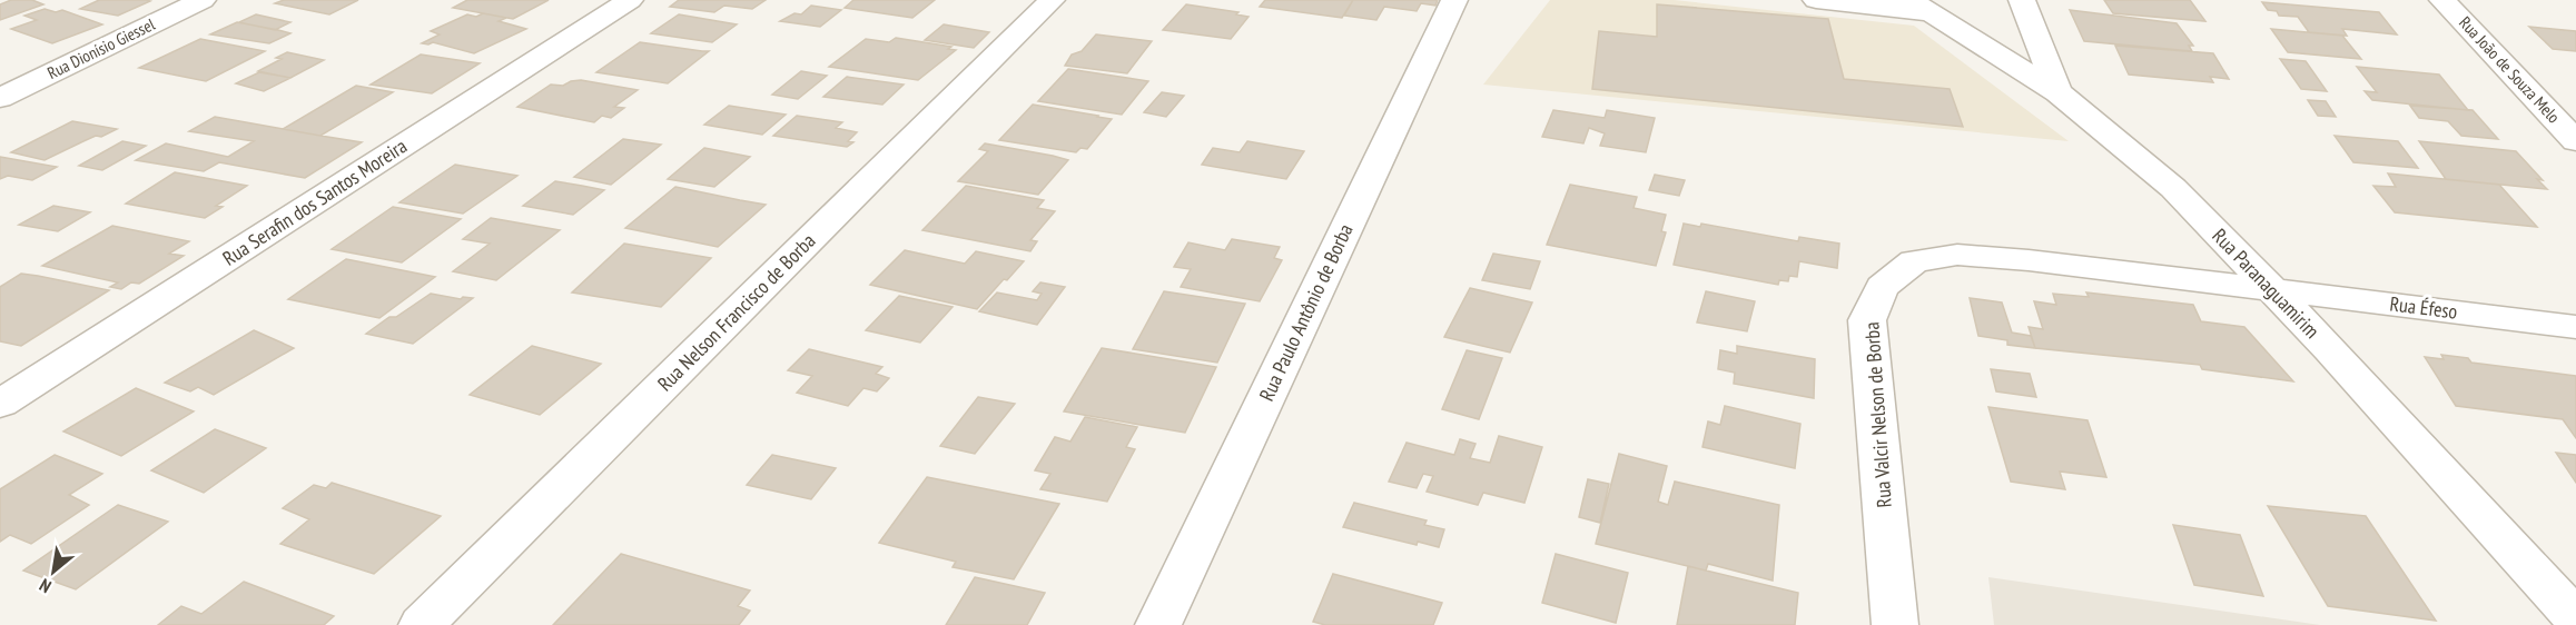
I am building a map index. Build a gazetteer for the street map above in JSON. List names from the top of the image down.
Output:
{
  "streets": {
    "street": [
      "Rua Dionísio Giessel",
      "Rua João de Souza Melo",
      "Rua Serafin dos Santos Moreira",
      "Rua Paranaguamirim",
      "Rua Éfeso",
      "Rua Nelson Francisco de Borba",
      "Rua Paulo Antônio de Borba",
      "Rua Valcir Nelson de Borba"
    ]
  },
  "crossings": [
    ["Rua Paranaguamirim", "Rua Éfeso"],
    ["Rua Paranaguamirim", "Rua Valcir Nelson de Borba"],
    ["Rua Éfeso", "Rua Valcir Nelson de Borba"]
  ],
  "north": "bottom left"
}
